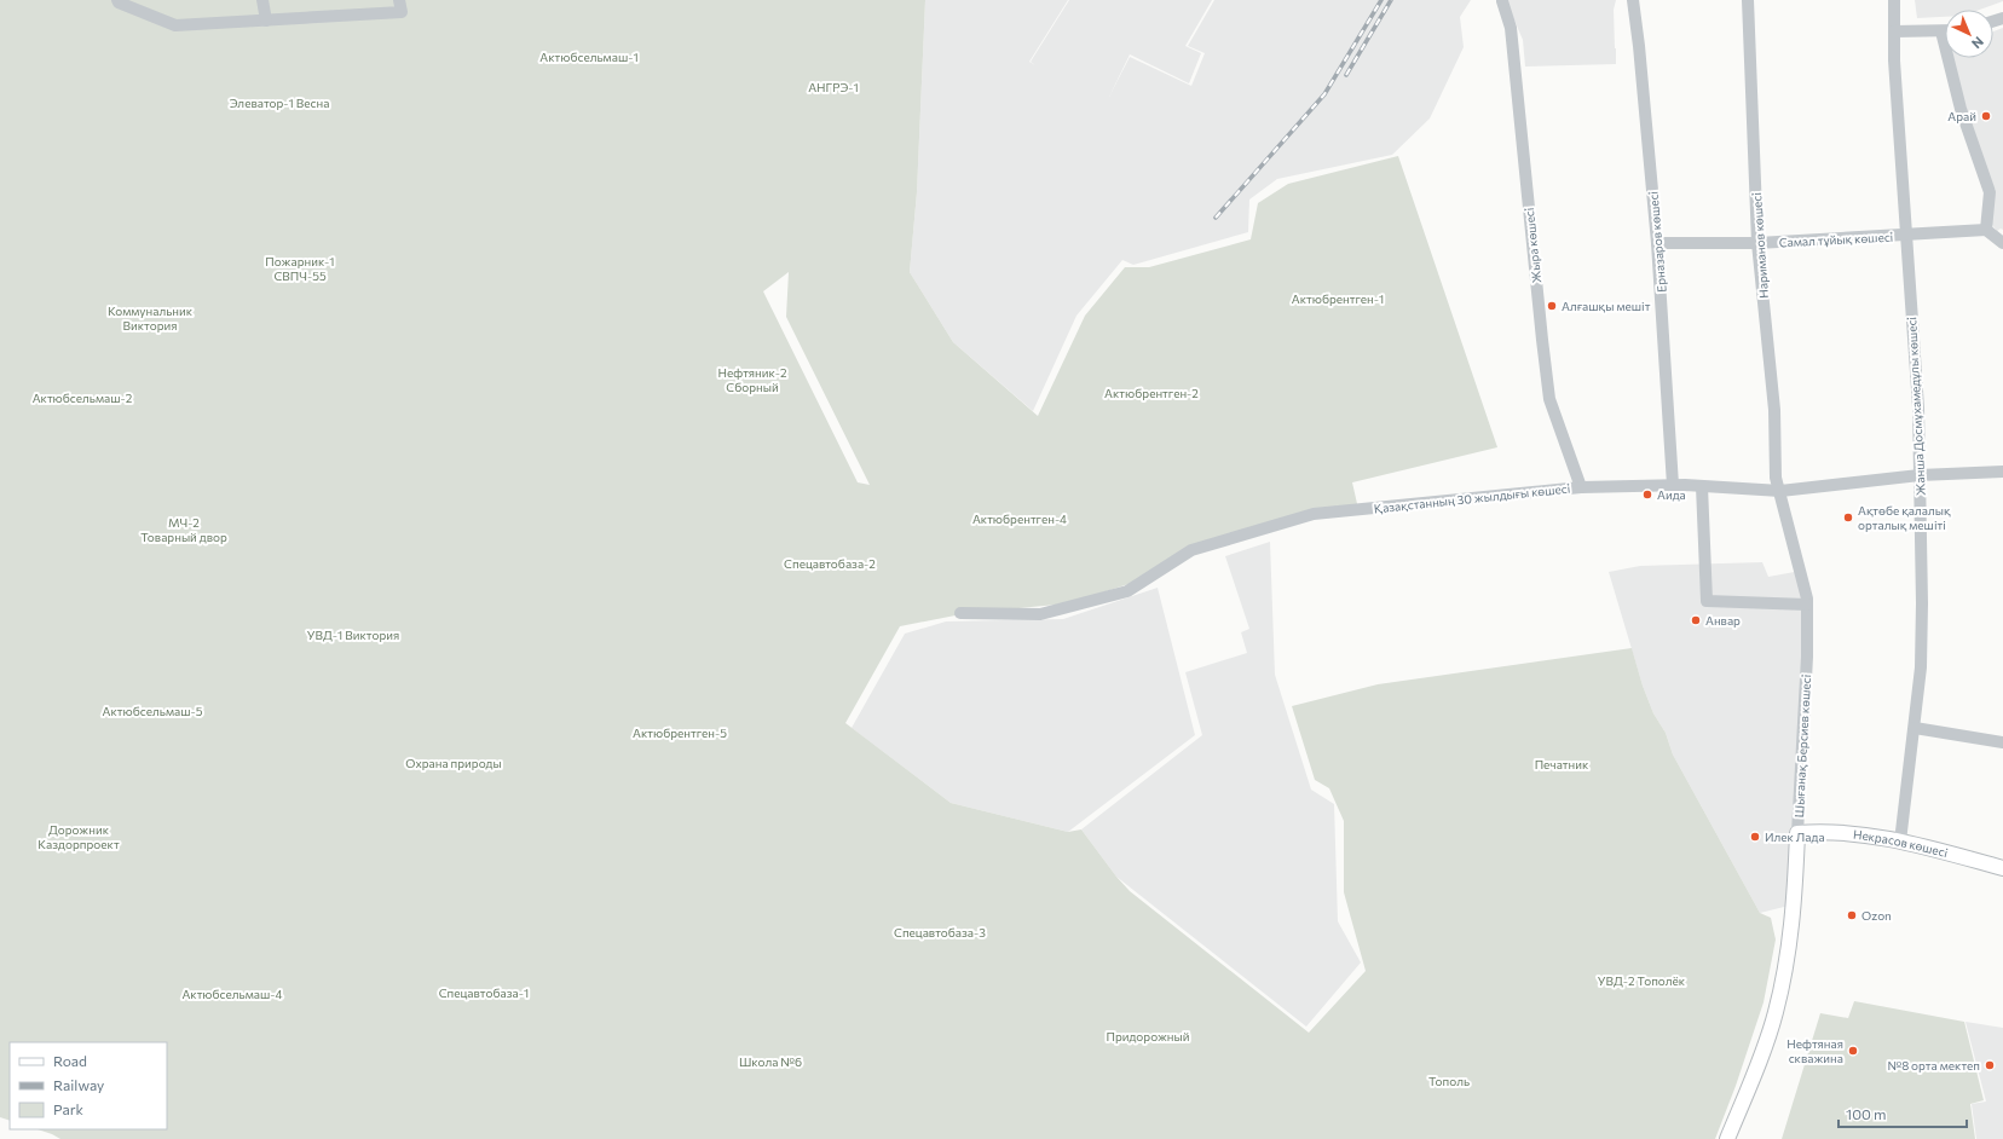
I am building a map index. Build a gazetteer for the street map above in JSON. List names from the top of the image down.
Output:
{
  "streets": {
    "main road": ["Шығанақ Берсиев көшесі", "Некрасов көшесі"],
    "street": [
      "Самал тұйық көшесі",
      "Ерназаров көшесі",
      "Жыра көшесі",
      "Нариманов көшесі",
      "Жанша Досмұхамедұлы көшесі",
      "Қазақстанның 30 жылдығы көшесі"
    ]
  },
  "crossings": [
    ["Самал тұйық көшесі", "Ерназаров көшесі"],
    ["Самал тұйық көшесі", "Нариманов көшесі"],
    ["Самал тұйық көшесі", "Жанша Досмұхамедұлы көшесі"],
    ["Ерназаров көшесі", "Қазақстанның 30 жылдығы көшесі"],
    ["Жыра көшесі", "Қазақстанның 30 жылдығы көшесі"],
    ["Нариманов көшесі", "Қазақстанның 30 жылдығы көшесі"],
    ["Нариманов көшесі", "Шығанақ Берсиев көшесі"],
    ["Жанша Досмұхамедұлы көшесі", "Қазақстанның 30 жылдығы көшесі"],
    ["Жанша Досмұхамедұлы көшесі", "Некрасов көшесі"],
    ["Қазақстанның 30 жылдығы көшесі", "Шығанақ Берсиев көшесі"],
    ["Шығанақ Берсиев көшесі", "Некрасов көшесі"]
  ],
  "parks": [
    "Актюбсельмаш-1",
    "АНГРЭ-1",
    "Элеватор-1 Весна",
    "Пожарник-1 СВПЧ-55",
    "Актюбрентген-1",
    "Коммунальник Виктория",
    "Нефтяник-2 Сборный",
    "Актюбрентген-2",
    "Актюбсельмаш-2",
    "Актюбрентген-4",
    "МЧ-2 Товарный двор",
    "Спецавтобаза-2",
    "УВД-1 Виктория",
    "Актюбсельмаш-5",
    "Актюбрентген-5",
    "Охрана природы",
    "Печатник",
    "Дорожник Каздорпроект",
    "Спецавтобаза-3",
    "УВД-2 Тополёк",
    "Спецавтобаза-1",
    "Актюбсельмаш-4",
    "Придорожный",
    "Школа №6",
    "Тополь"
  ],
  "places": [
    "Арай",
    "Алғашқы мешіт",
    "Аида",
    "Ақтөбе қалалық орталық мешіті",
    "Анвар",
    "Илек Лада",
    "Ozon",
    "Нефтяная скважина",
    "№8 орта мектеп"
  ],
  "legend": ["Road", "Railway", "Park"],
  "scale_bar": "100 m",
  "north": "bottom right"
}
